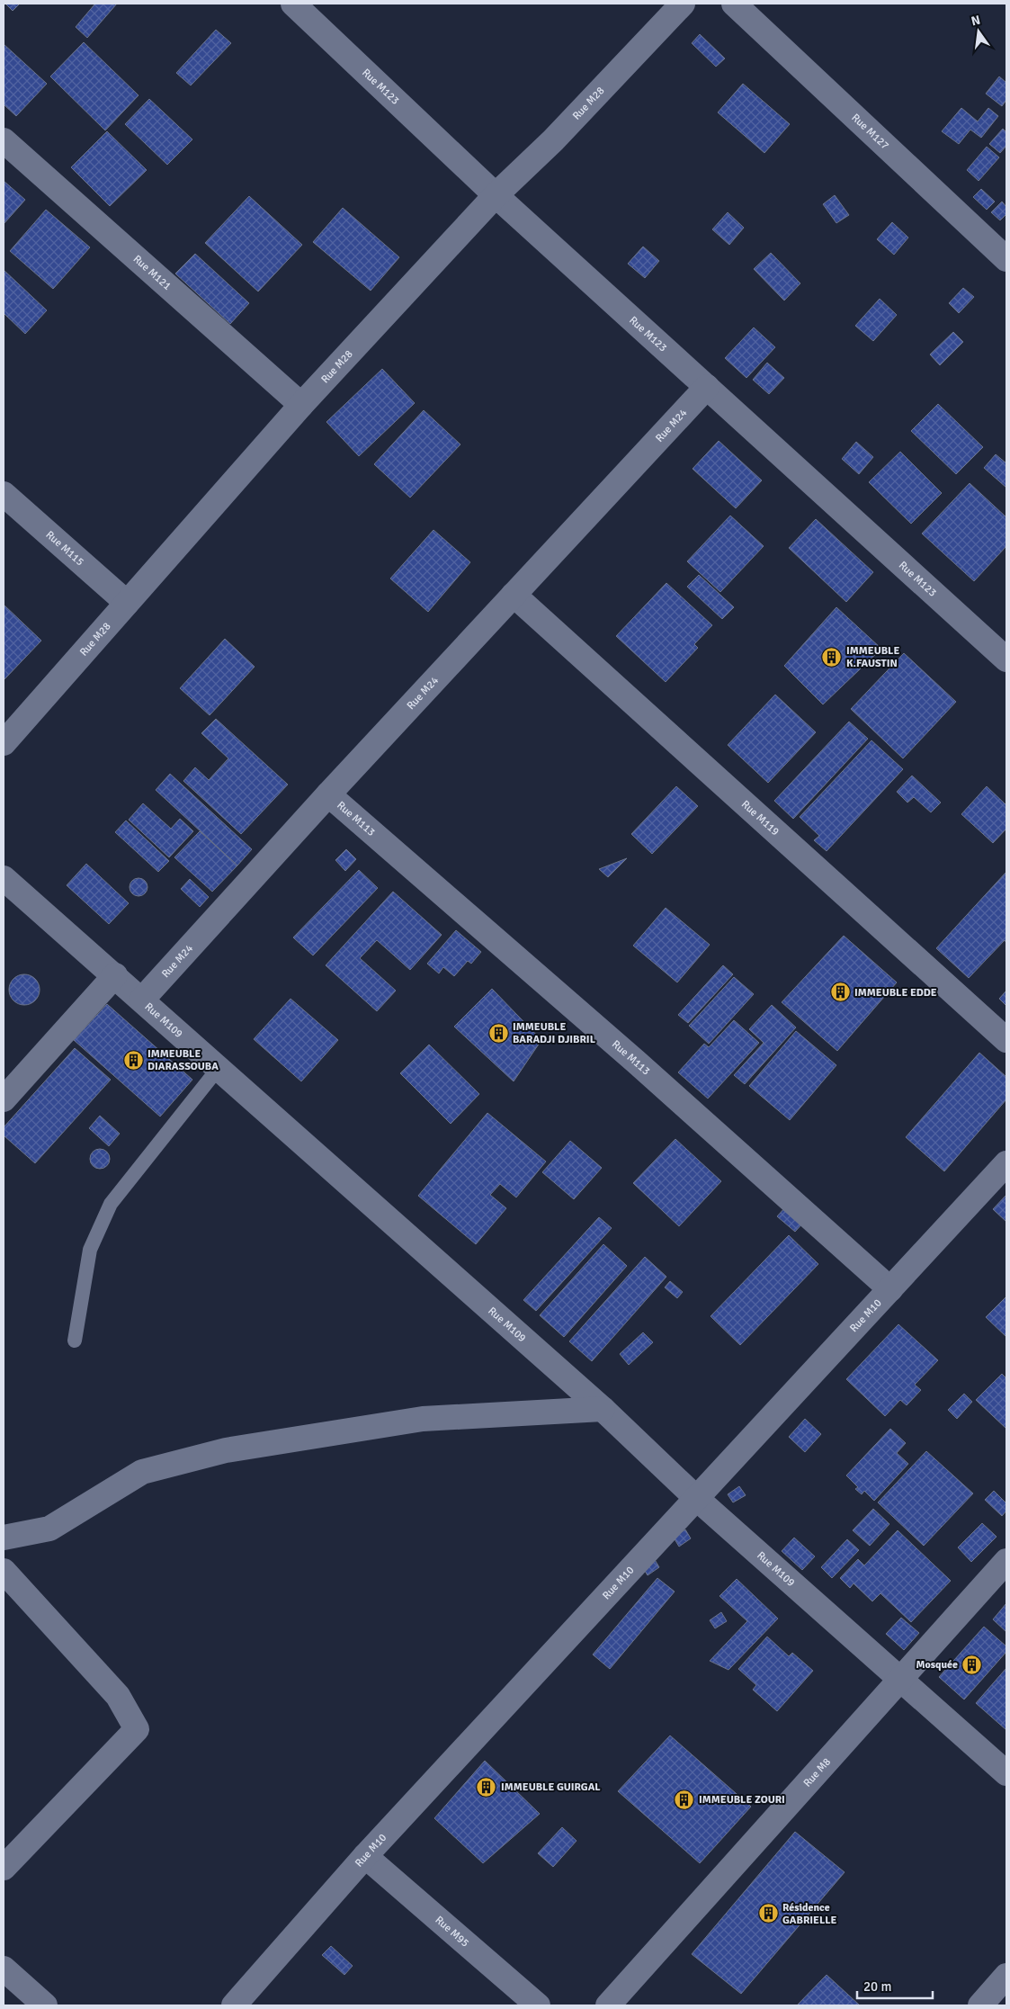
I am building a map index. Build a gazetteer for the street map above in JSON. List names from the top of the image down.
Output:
{
  "streets": {
    "street": [
      "Rue M123",
      "Rue M28",
      "Rue M127",
      "Rue M121",
      "Rue M24",
      "Rue M115",
      "Rue M119",
      "Rue M113",
      "Rue M109",
      "Rue M10",
      "Rue M8",
      "Rue M95"
    ]
  },
  "crossings": [
    ["Rue M123", "Rue M28"],
    ["Rue M123", "Rue M24"],
    ["Rue M28", "Rue M121"],
    ["Rue M28", "Rue M115"],
    ["Rue M24", "Rue M119"],
    ["Rue M24", "Rue M113"],
    ["Rue M24", "Rue M109"],
    ["Rue M113", "Rue M10"],
    ["Rue M109", "Rue M10"],
    ["Rue M109", "Rue M8"],
    ["Rue M10", "Rue M95"]
  ],
  "places": {
    "building": [
      "IMMEUBLE K.FAUSTIN",
      "IMMEUBLE EDDE",
      "IMMEUBLE BARADJI DJIBRIL",
      "IMMEUBLE DIARASSOUBA",
      "Mosquée",
      "IMMEUBLE GUIRGAL",
      "IMMEUBLE ZOURI",
      "Résidence GABRIELLE"
    ]
  },
  "scale_bar": "20 m",
  "north": "top"
}
